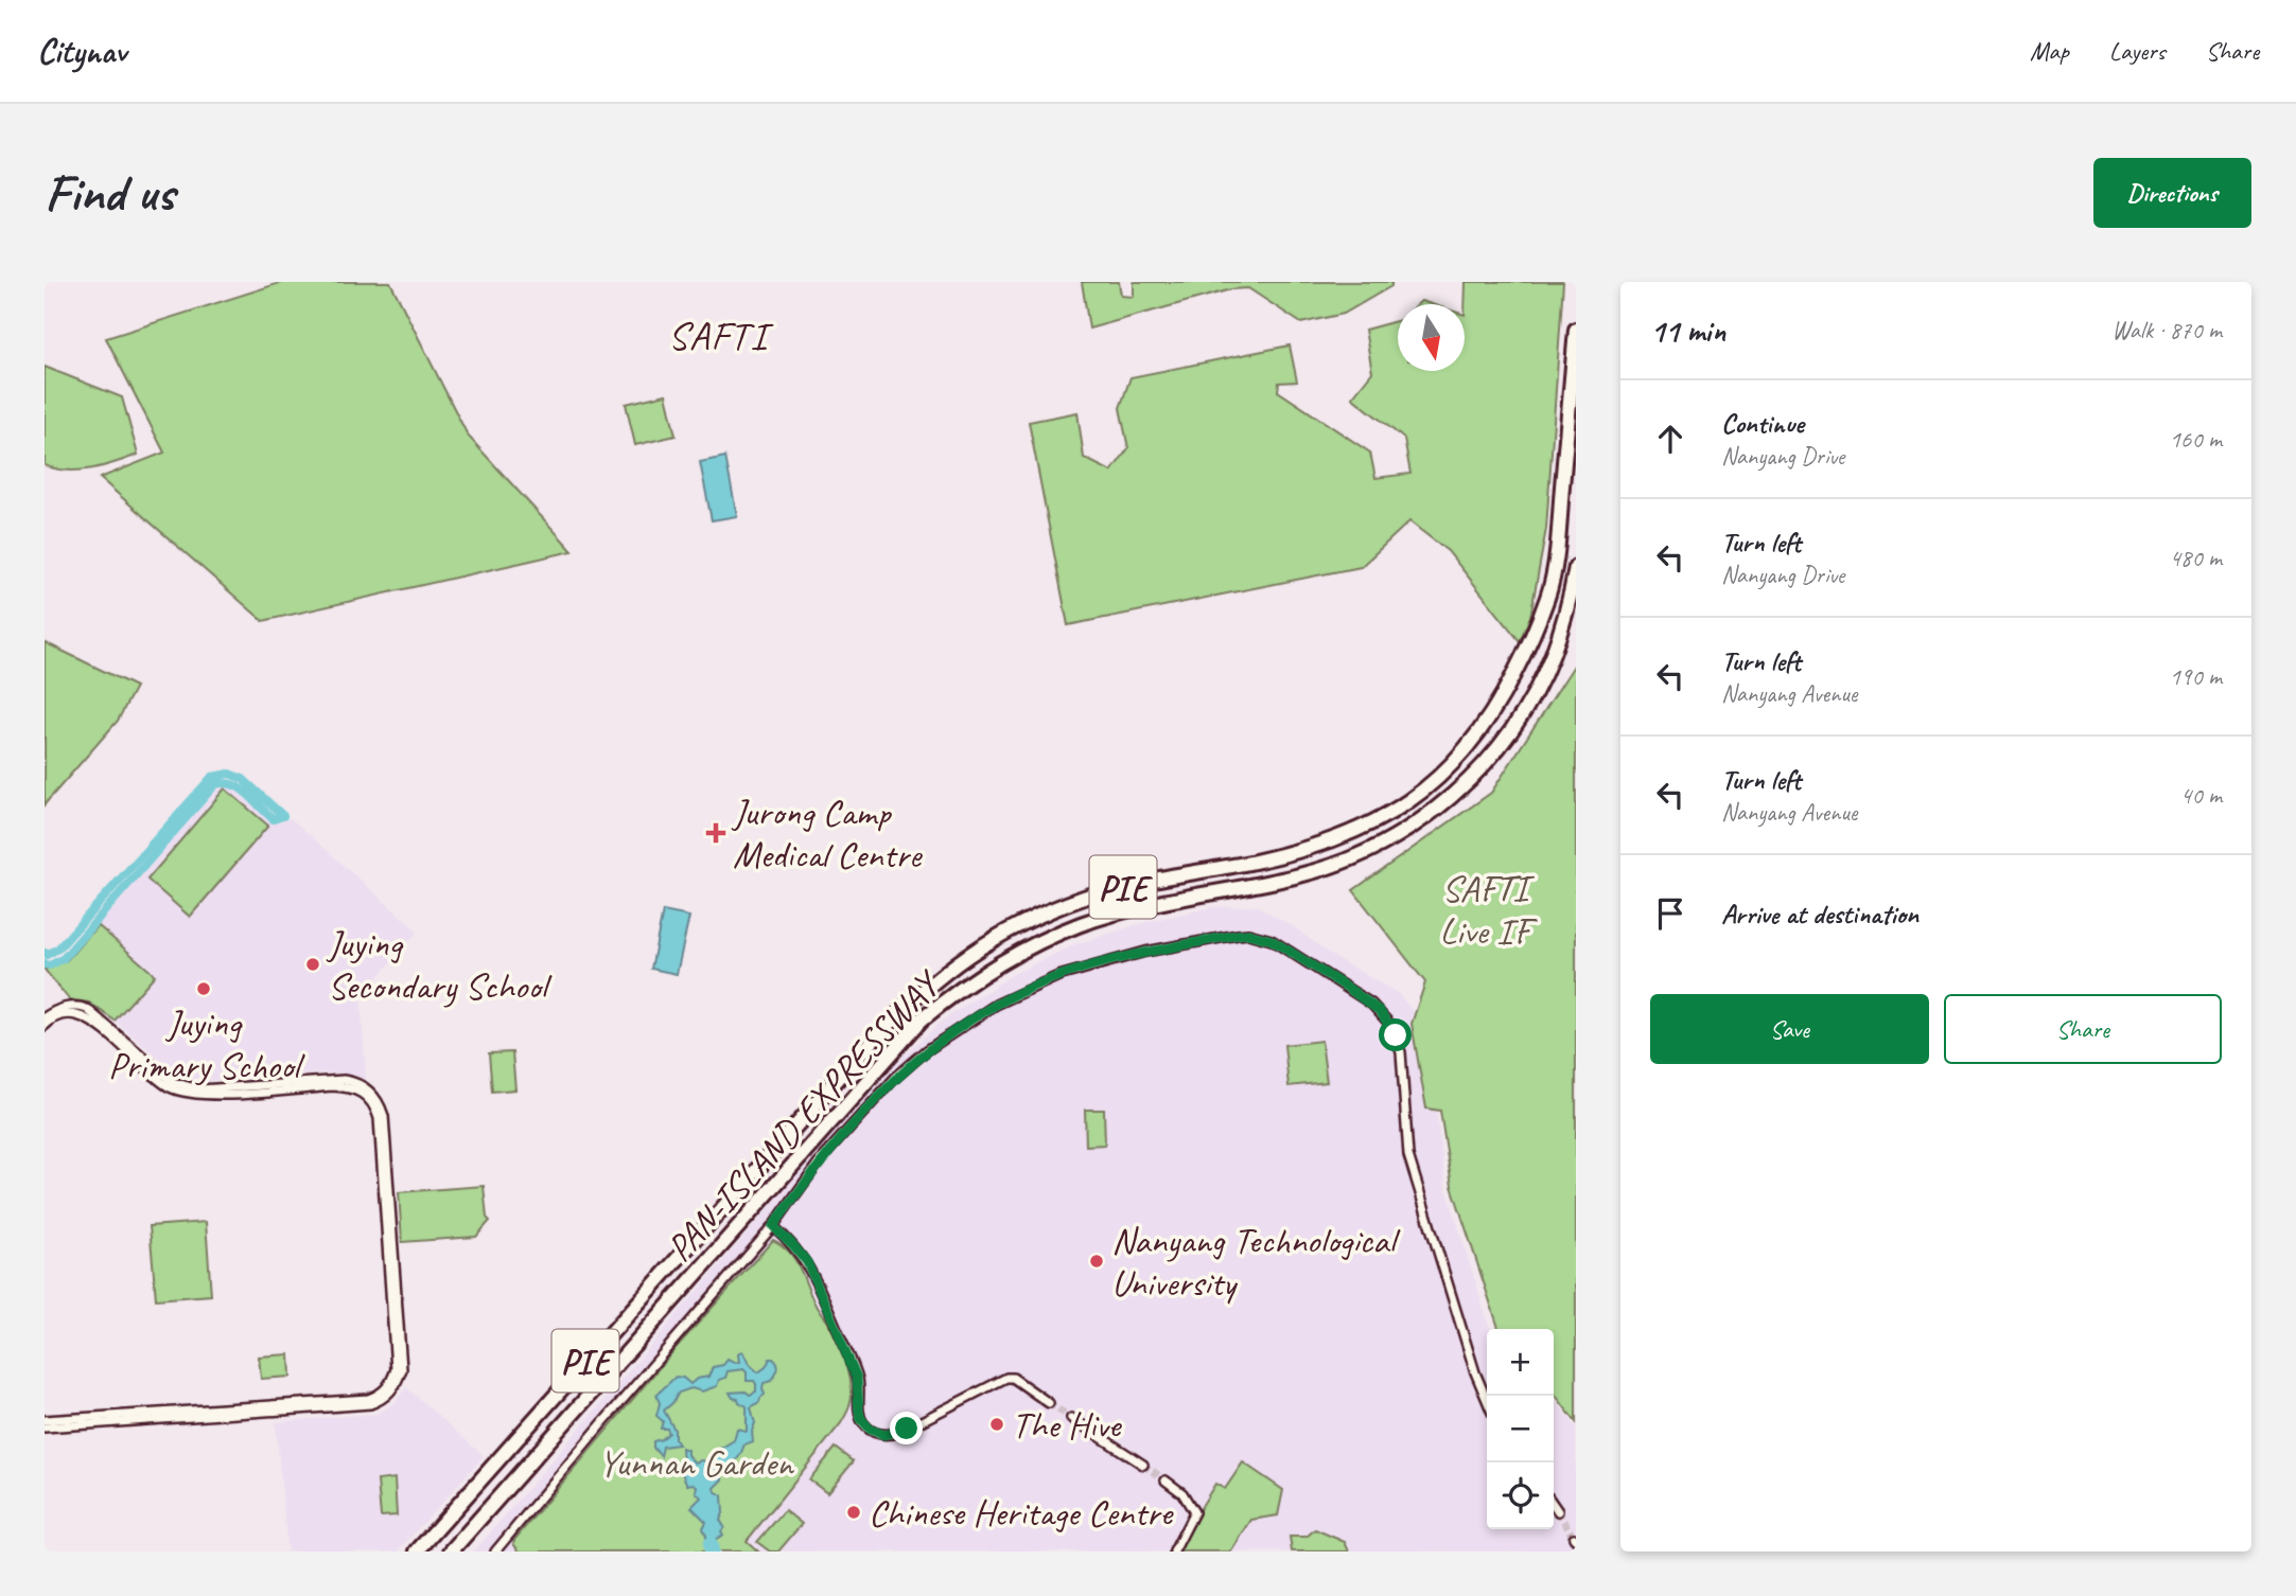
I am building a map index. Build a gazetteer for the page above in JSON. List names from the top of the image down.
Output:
{
  "streets": {
    "highway": ["PIE", "PAN-ISLAND EXPRESSWAY"]
  },
  "districts": ["SAFTI"],
  "parks": ["SAFTI Live IF", "Yunnan Garden"],
  "places": {
    "health": ["Jurong Camp Medical Centre"],
    "other": [
      "Juying Secondary School",
      "Juying Primary School",
      "Nanyang Technological University",
      "The Hive",
      "Chinese Heritage Centre"
    ]
  },
  "north": "bottom",
  "page": {
    "header": "Citynav",
    "nav": ["Map", "Layers", "Share"],
    "buttons": [
      "Directions",
      ["Save", "Share"]
    ],
    "title": "Find us",
    "heading": ["11 min", "Walk · 870 m"],
    "list": [
      ["Continue", "Nanyang Drive", "160 m"],
      ["Turn left", "Nanyang Drive", "480 m"],
      ["Turn left", "Nanyang Avenue", "190 m"],
      ["Turn left", "Nanyang Avenue", "40 m"],
      "Arrive at destination"
    ],
    "map_buttons": ["+", "−"]
  }
}
